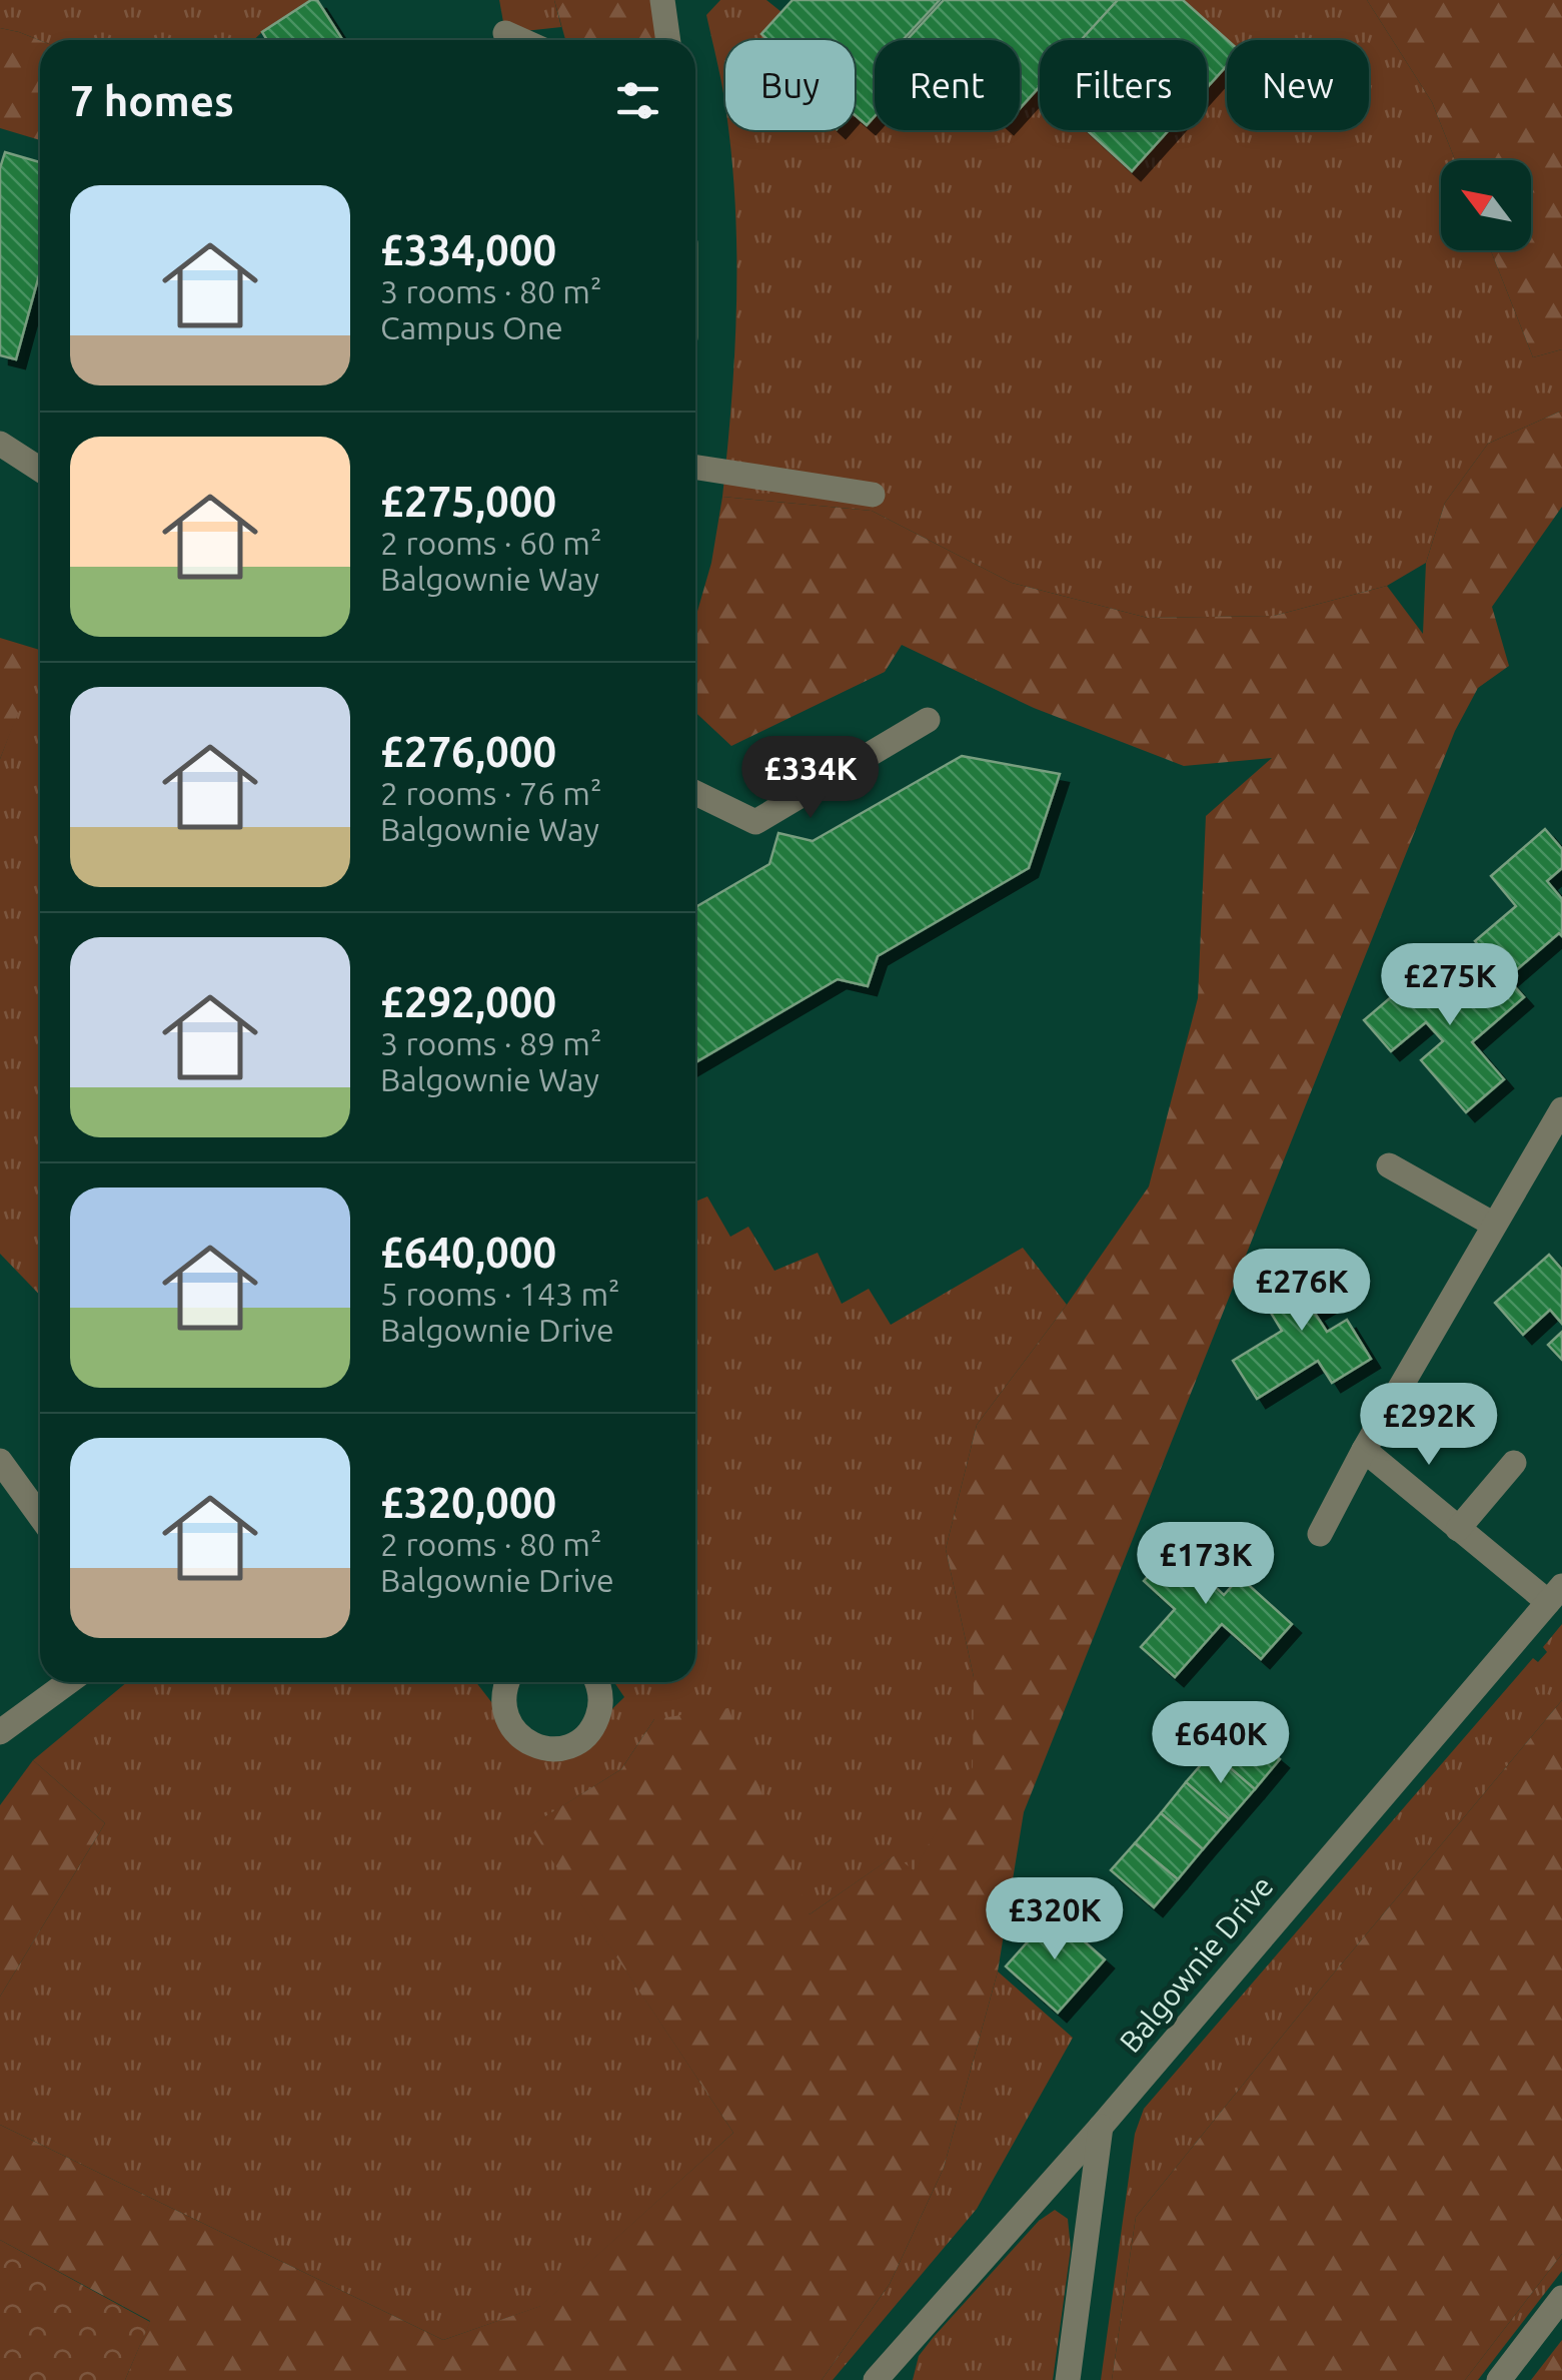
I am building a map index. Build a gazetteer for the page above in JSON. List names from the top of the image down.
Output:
{
  "streets": {
    "street": ["Balgownie Drive"]
  },
  "north": "top left",
  "page": {
    "chip": [
      "Buy",
      "Rent",
      "Filters",
      "New"
    ],
    "heading": "7 homes",
    "list": [
      {
        "name": "£334,000",
        "note": "3 rooms · 80 m² · Campus One"
      },
      {
        "name": "£275,000",
        "note": "2 rooms · 60 m² · Balgownie Way"
      },
      {
        "name": "£276,000",
        "note": "2 rooms · 76 m² · Balgownie Way"
      },
      {
        "name": "£292,000",
        "note": "3 rooms · 89 m² · Balgownie Way"
      },
      {
        "name": "£640,000",
        "note": "5 rooms · 143 m² · Balgownie Drive"
      },
      {
        "name": "£320,000",
        "note": "2 rooms · 80 m² · Balgownie Drive"
      }
    ],
    "price": [
      "£334K",
      "£275K",
      "£276K",
      "£292K",
      "£173K",
      "£640K",
      "£320K"
    ]
  }
}
